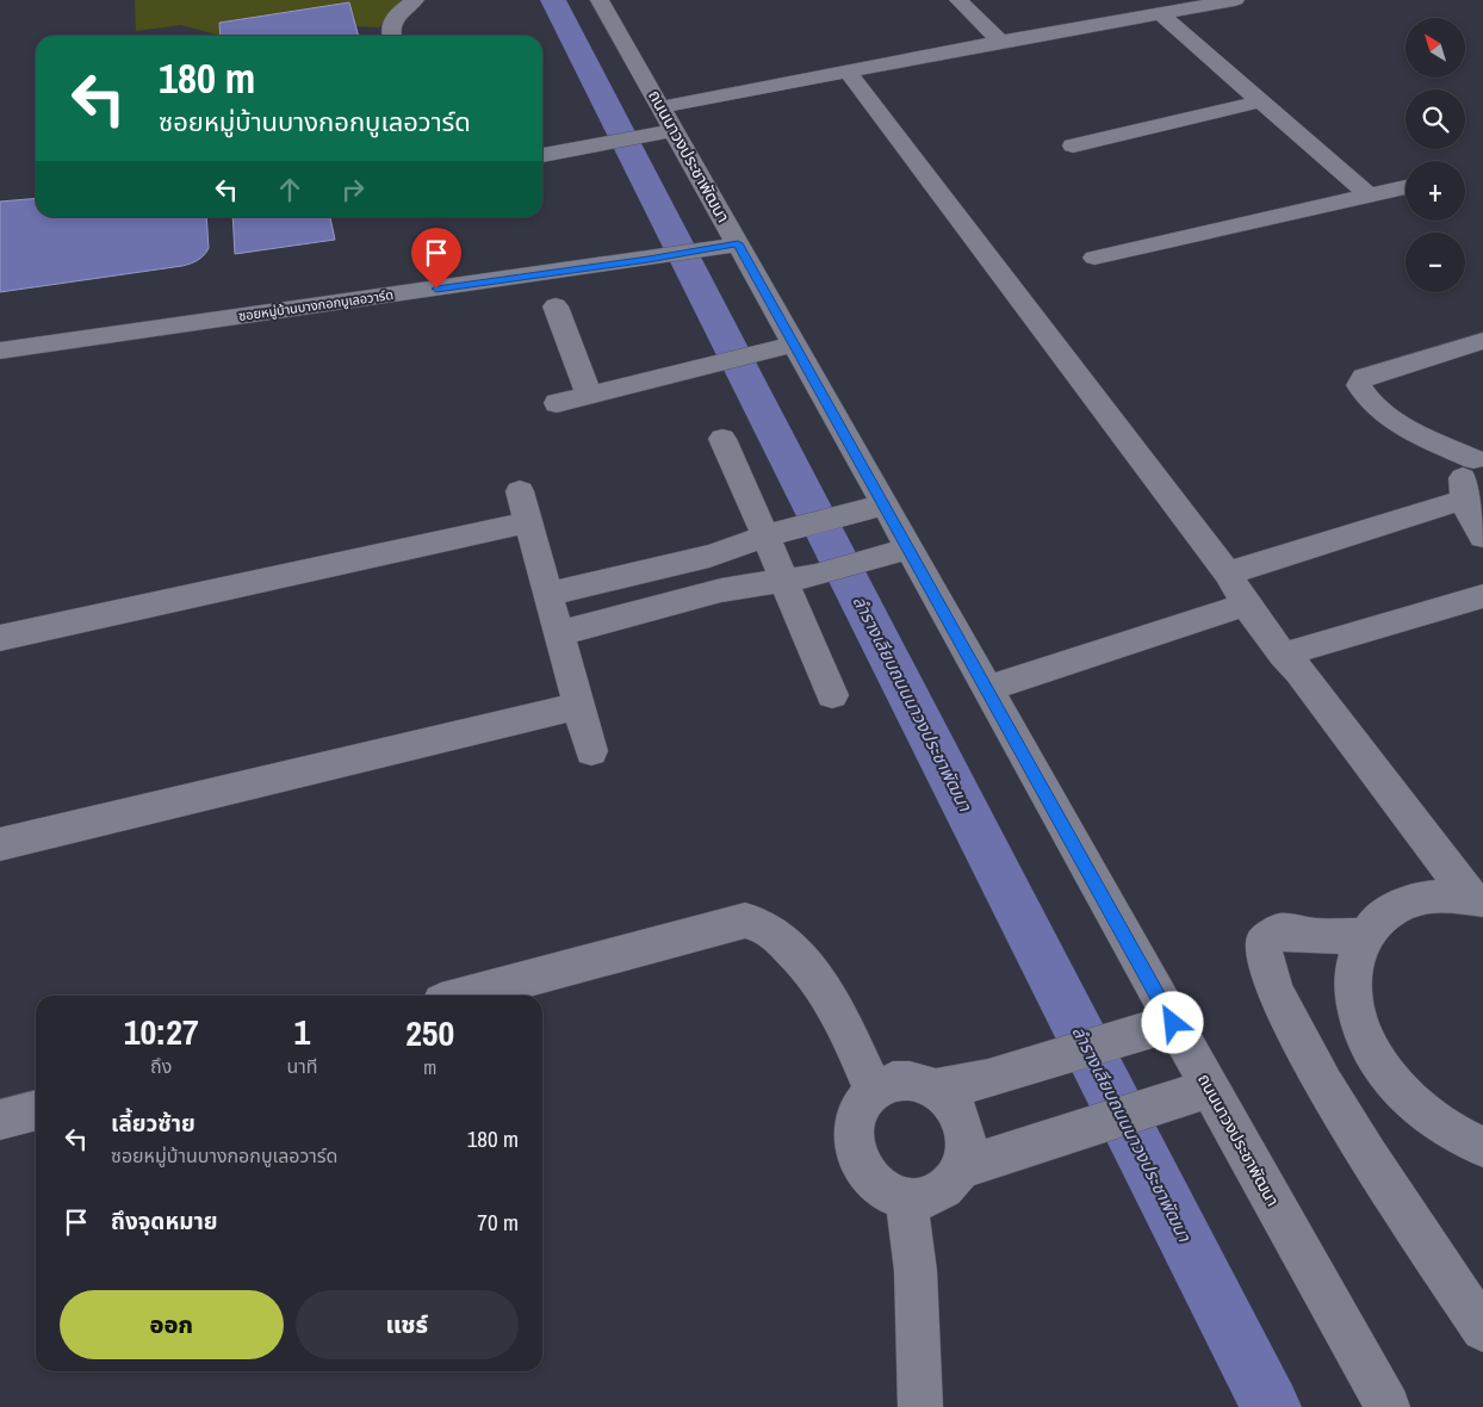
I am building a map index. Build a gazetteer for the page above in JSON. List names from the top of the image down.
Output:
{
  "streets": {
    "street": ["ถนนนาวงประชาพัฒนา", "ซอยหมู่บ้านบางกอกบูเลอวาร์ด"]
  },
  "crossings": [
    ["ถนนนาวงประชาพัฒนา", "ซอยหมู่บ้านบางกอกบูเลอวาร์ด"]
  ],
  "water": ["ลำรางเลียบถนนนาวงประชาพัฒนา"],
  "north": "top left",
  "page": {
    "map_buttons": ["+", "−"],
    "turn": ["180 m", "ซอยหมู่บ้านบางกอกบูเลอวาร์ด"],
    "eta": [
      "10:27",
      "ถึง",
      "1",
      "นาที",
      "250",
      "m"
    ],
    "list": [
      {
        "name": "เลี้ยวซ้าย",
        "note": "ซอยหมู่บ้านบางกอกบูเลอวาร์ด",
        "value": "180 m"
      },
      {
        "name": "ถึงจุดหมาย",
        "value": "70 m"
      }
    ],
    "buttons": ["ออก", "แชร์"]
  }
}
